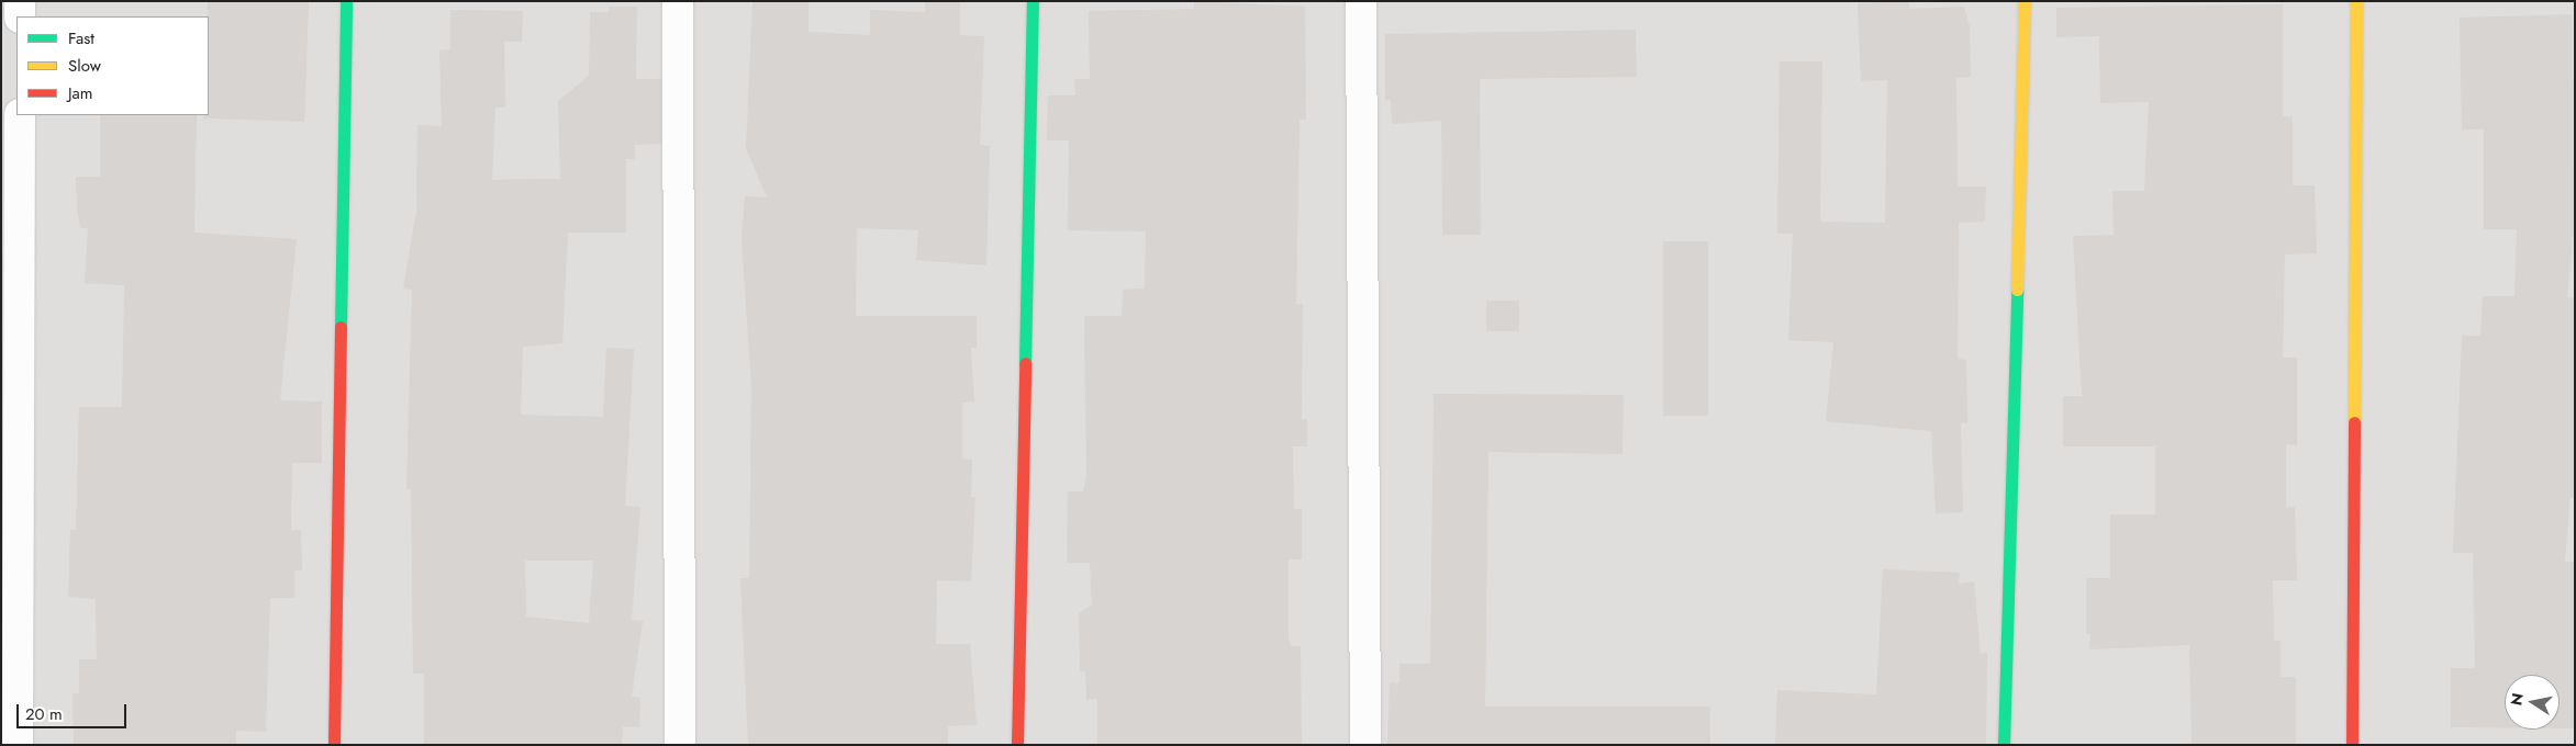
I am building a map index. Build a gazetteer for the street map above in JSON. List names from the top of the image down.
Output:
{
  "legend": ["Fast", "Slow", "Jam"],
  "scale_bar": "20 m",
  "north": "left"
}
